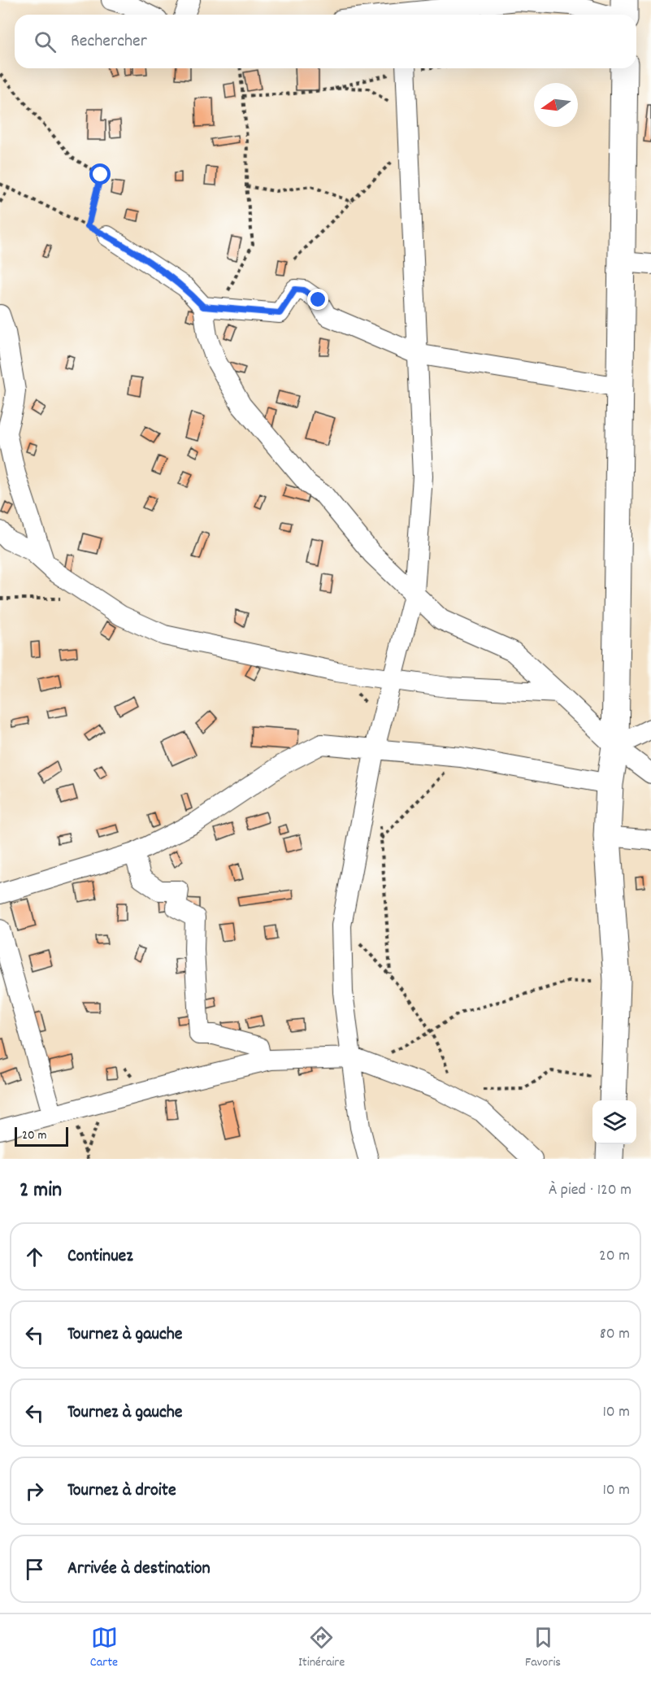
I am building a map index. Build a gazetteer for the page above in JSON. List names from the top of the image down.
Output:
{
  "scale_bar": "20 m",
  "north": "left",
  "page": {
    "search": "Rechercher",
    "scale": "20 m",
    "heading": ["2 min", "À pied · 120 m"],
    "list": [
      ["Continuez", "20 m"],
      ["Tournez à gauche", "80 m"],
      ["Tournez à gauche", "10 m"],
      ["Tournez à droite", "10 m"],
      "Arrivée à destination"
    ],
    "nav": ["Carte", "Itinéraire", "Favoris"]
  }
}
